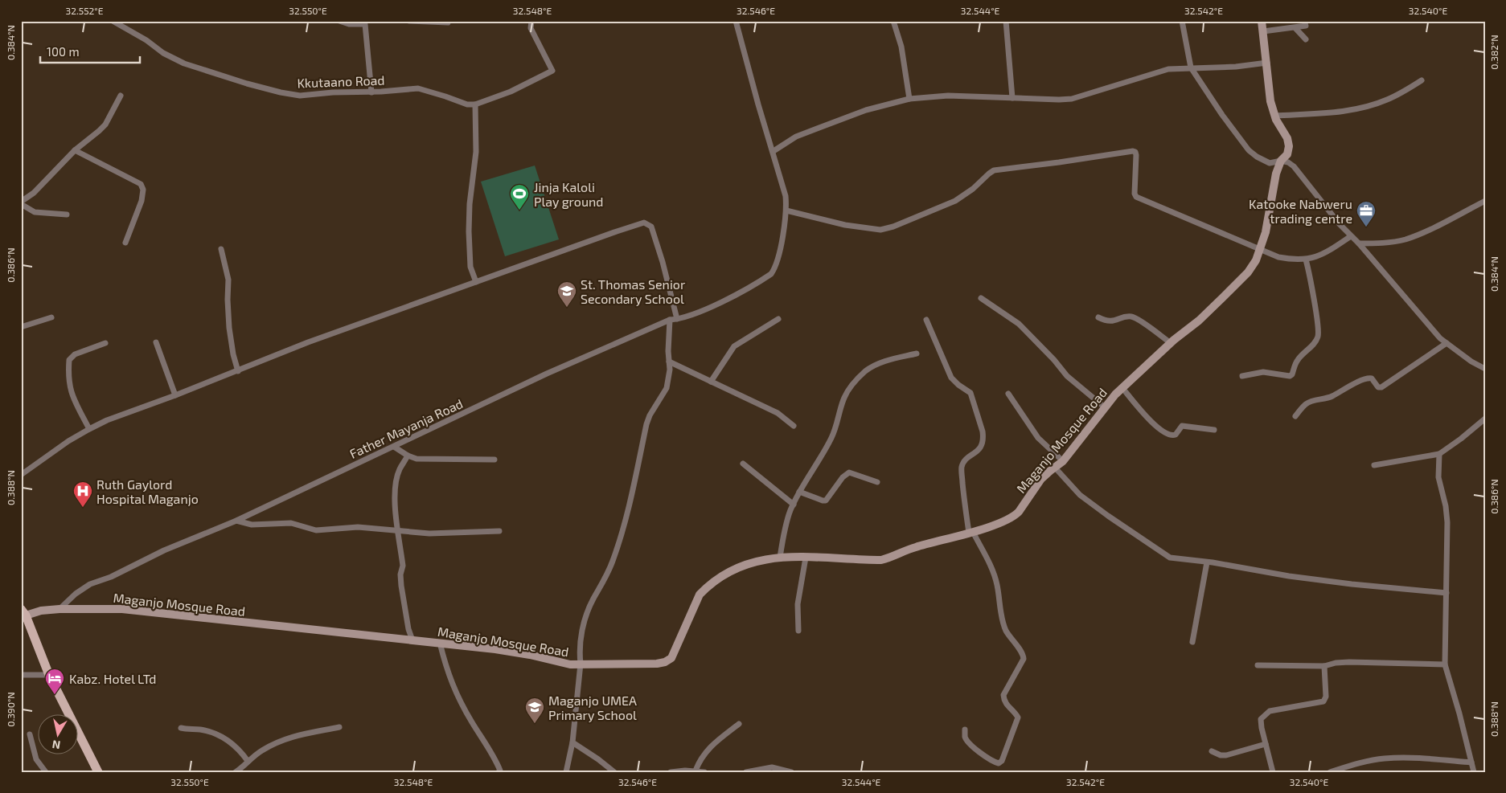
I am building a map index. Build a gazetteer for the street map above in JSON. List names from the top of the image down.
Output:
{
  "streets": {
    "street": ["Kkutaano Road", "Father Mayanja Road", "Maganjo Mosque Road"]
  },
  "crossings": [
    ["Father Mayanja Road", "Maganjo Mosque Road"]
  ],
  "places": {
    "sports": ["Jinja Kaloli Play ground"],
    "office": ["Katooke Nabweru trading centre"],
    "school or university": ["St. Thomas Senior Secondary School", "Maganjo UMEA Primary School"],
    "hospital": ["Ruth Gaylord Hospital Maganjo"],
    "hotel": ["Kabz. Hotel LTd"]
  },
  "scale_bar": "100 m",
  "north": "bottom",
  "coordinates": [
    "32.552°E",
    "32.550°E",
    "32.548°E",
    "32.546°E",
    "32.544°E",
    "32.542°E",
    "32.540°E",
    "0.384°N",
    "0.382°N",
    "0.386°N",
    "0.388°N",
    "0.390°N"
  ]
}
